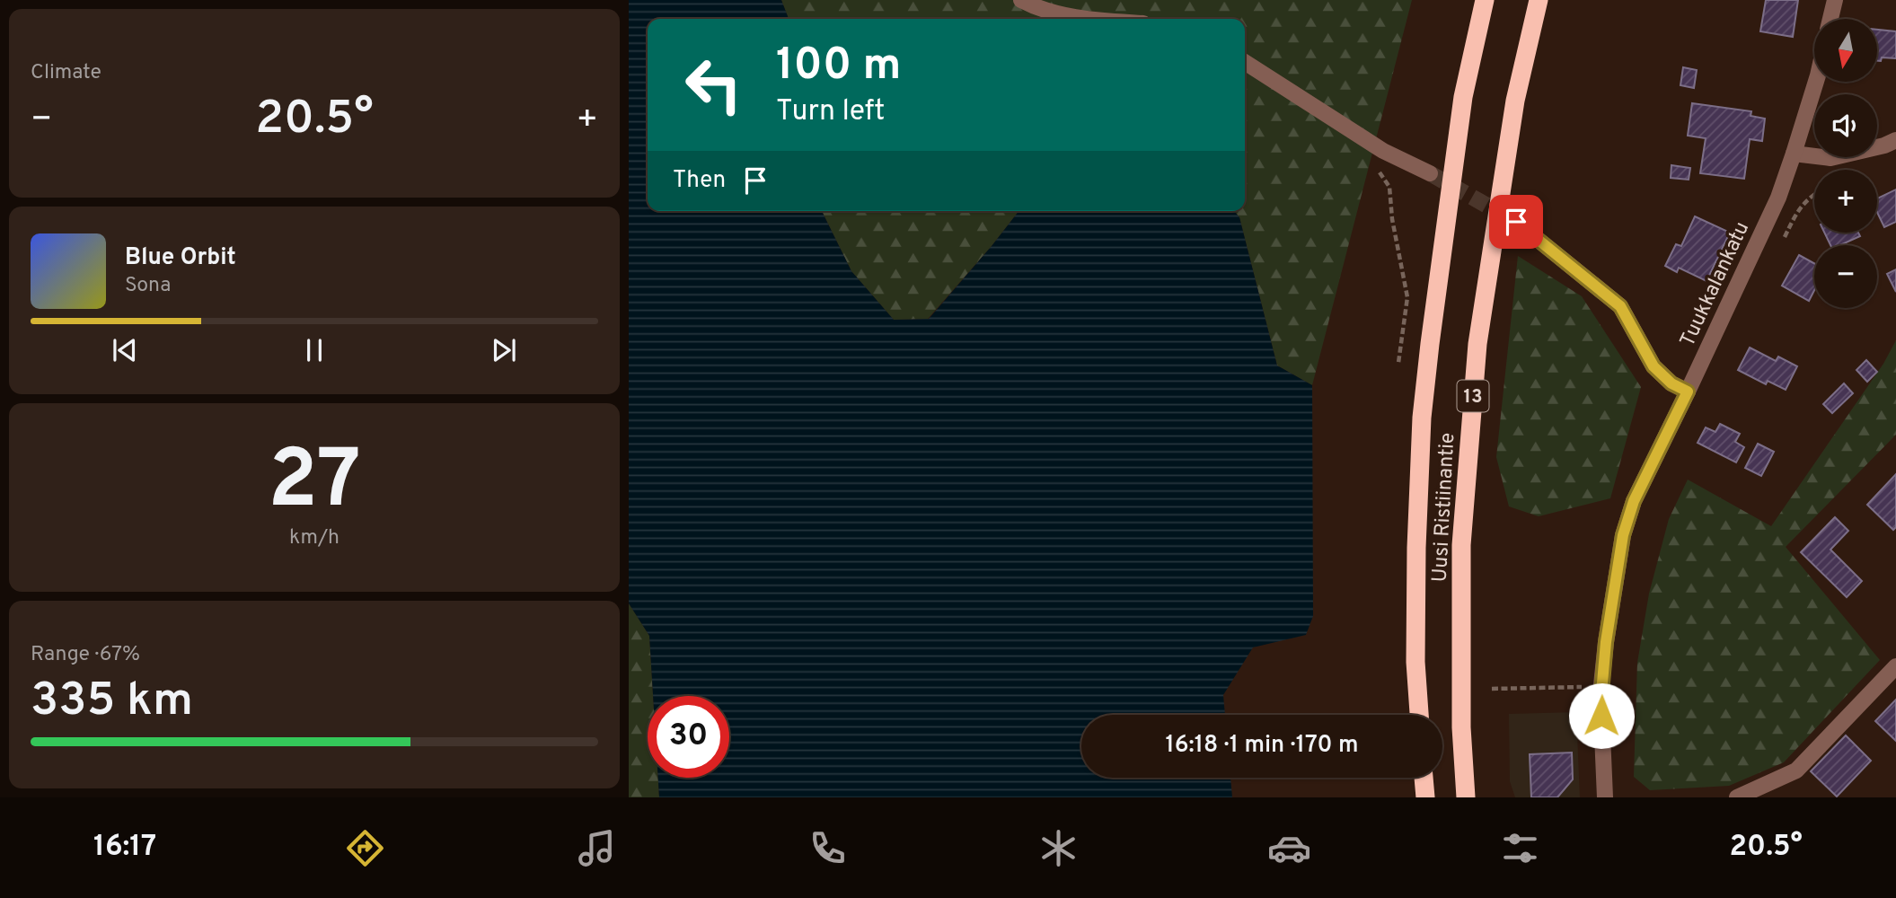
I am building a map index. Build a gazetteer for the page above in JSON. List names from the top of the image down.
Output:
{
  "streets": {
    "highway": ["13", "Uusi Ristiinantie"],
    "street": ["Tuukkalankatu"]
  },
  "north": "bottom",
  "page": {
    "tile": [
      "Climate",
      ["27", "km/h"],
      ["Range · 67%", "335 km"]
    ],
    "map_buttons": ["+", "−"],
    "turn": ["100 m", "Turn left"],
    "heat": ["−", "20.5°", "+"],
    "then": "Then",
    "song": ["Blue Orbit", "Sona"],
    "limit": "30",
    "trip": "16:18 · 1 min · 170 m",
    "tabs": ["16:17", "20.5°"]
  }
}
